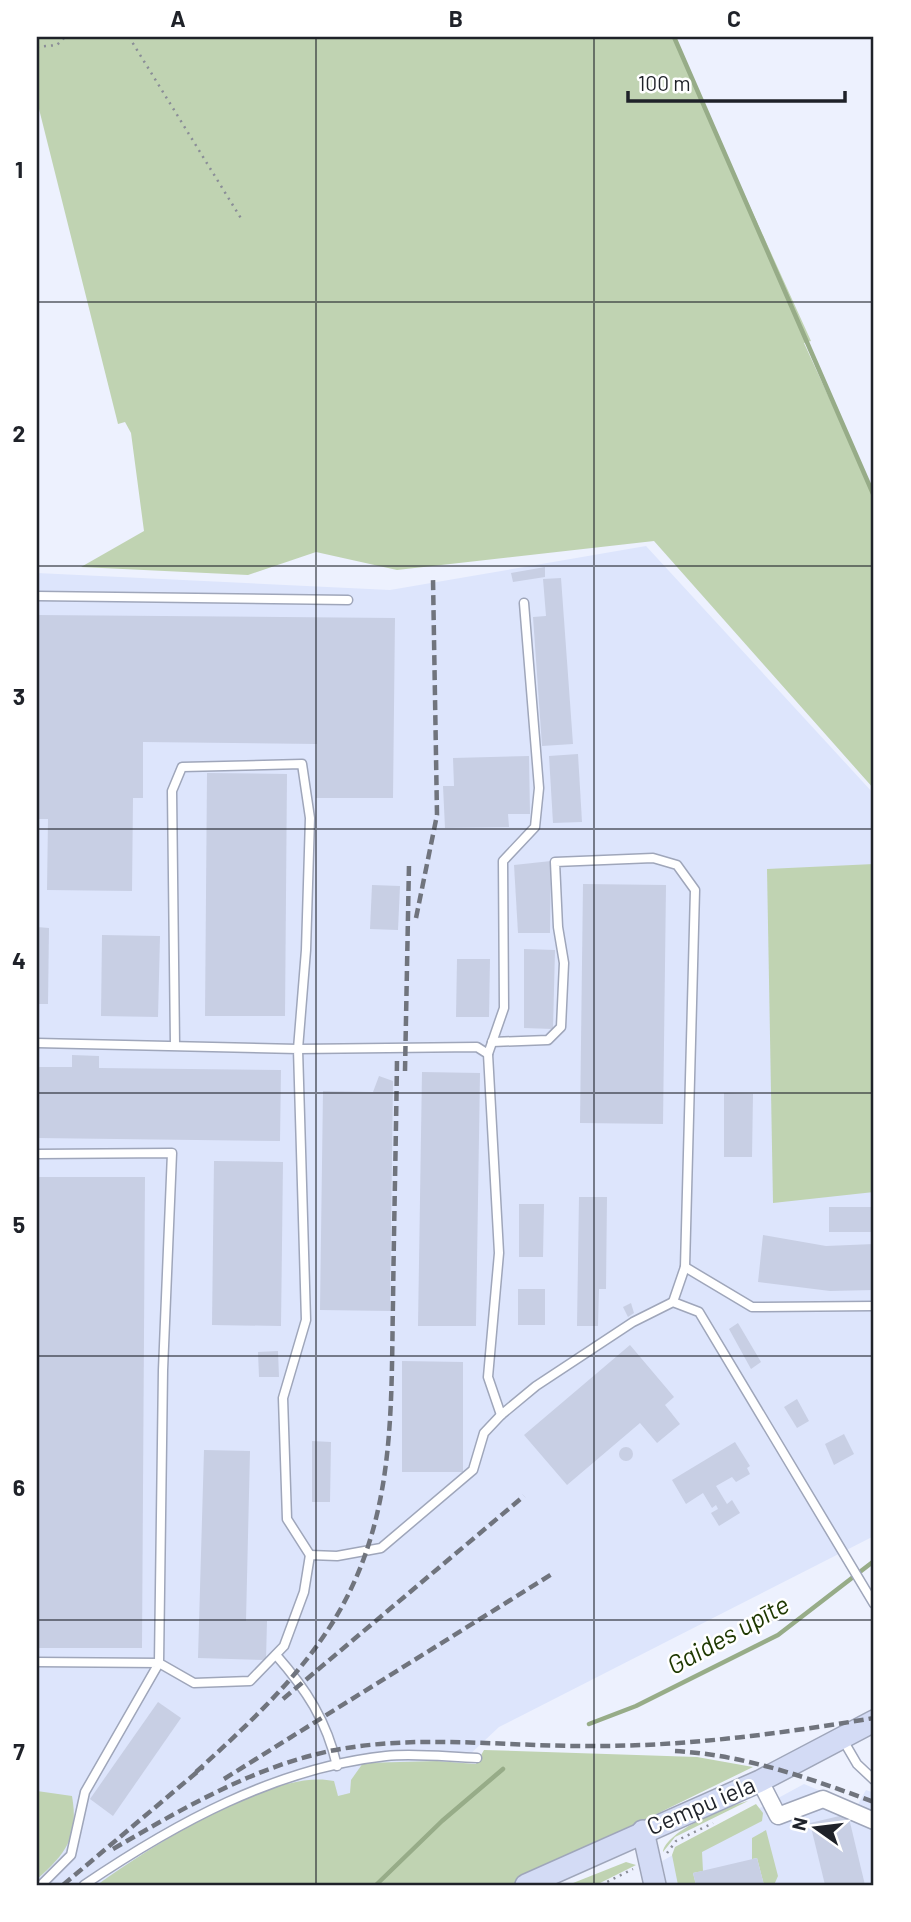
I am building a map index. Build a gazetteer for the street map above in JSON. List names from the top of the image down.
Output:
{
  "streets": {
    "main road": ["Cempu iela"]
  },
  "water": ["Gaides upīte"],
  "scale_bar": "100 m",
  "north": "left",
  "grid": {
    "columns": ["A", "B", "C"],
    "rows": [
      "1",
      "2",
      "3",
      "4",
      "5",
      "6",
      "7"
    ]
  }
}
